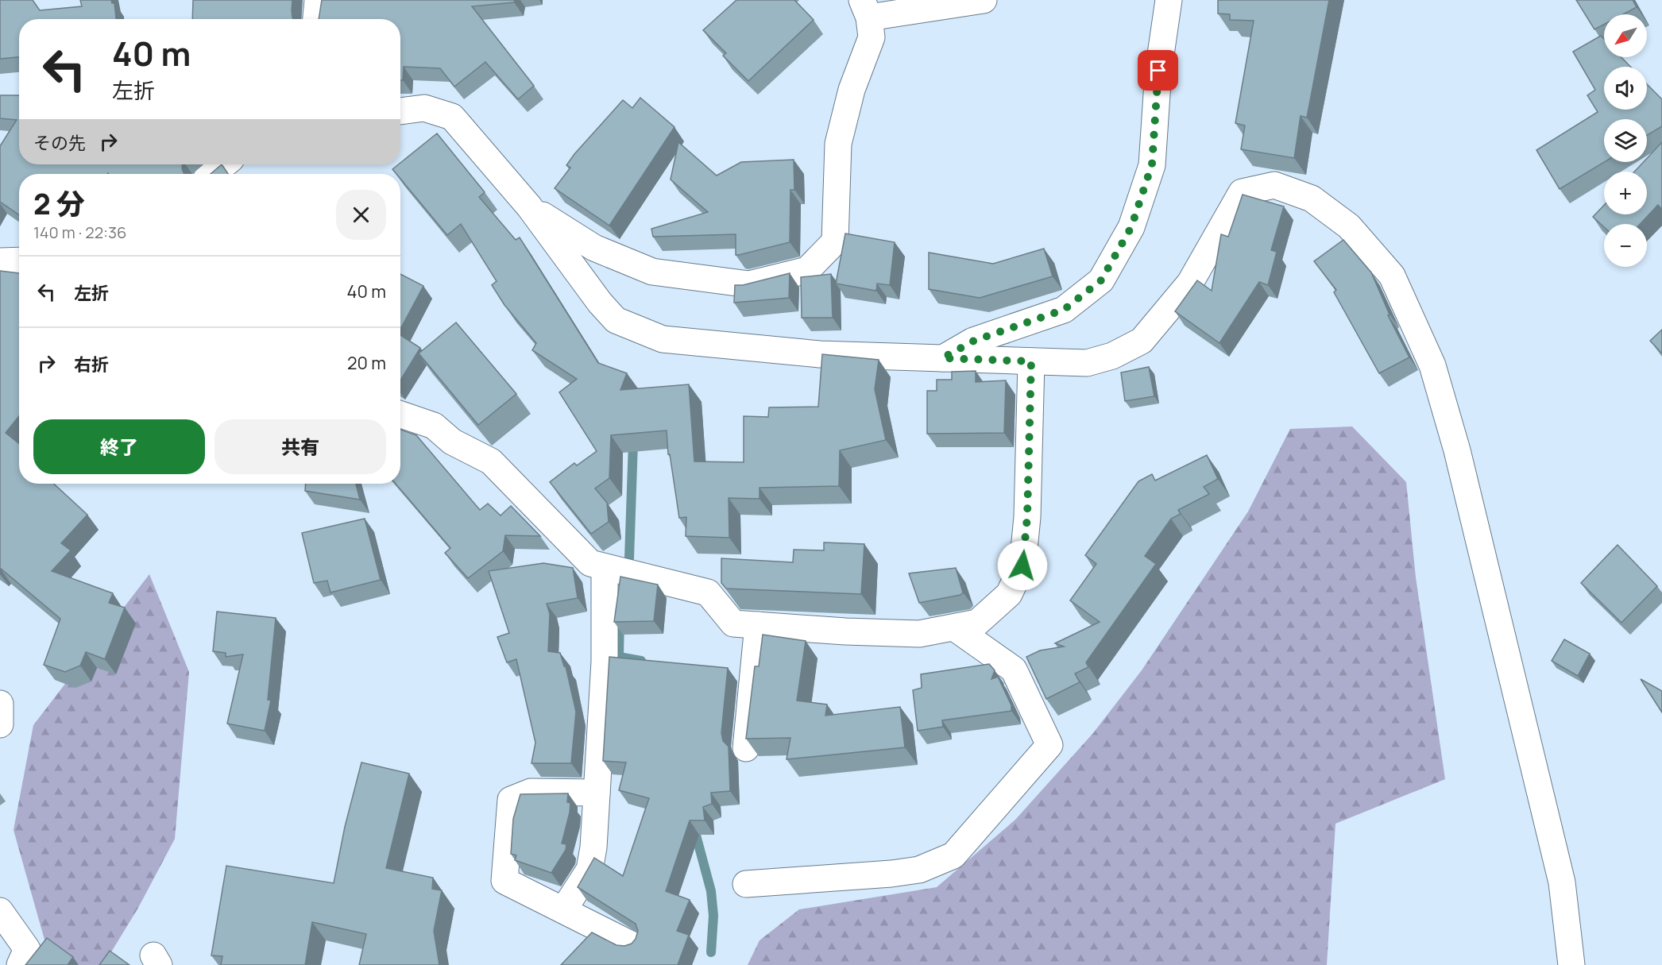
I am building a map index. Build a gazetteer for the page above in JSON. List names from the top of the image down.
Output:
{
  "north": "bottom left",
  "page": {
    "map_buttons": ["+", "−"],
    "turn": ["40 m", "左折"],
    "then": "その先",
    "heading": ["2 分", "140 m · 22:36"],
    "list": [
      {
        "name": "左折",
        "value": "40 m"
      },
      {
        "name": "右折",
        "value": "20 m"
      }
    ],
    "buttons": ["終了", "共有"]
  }
}
